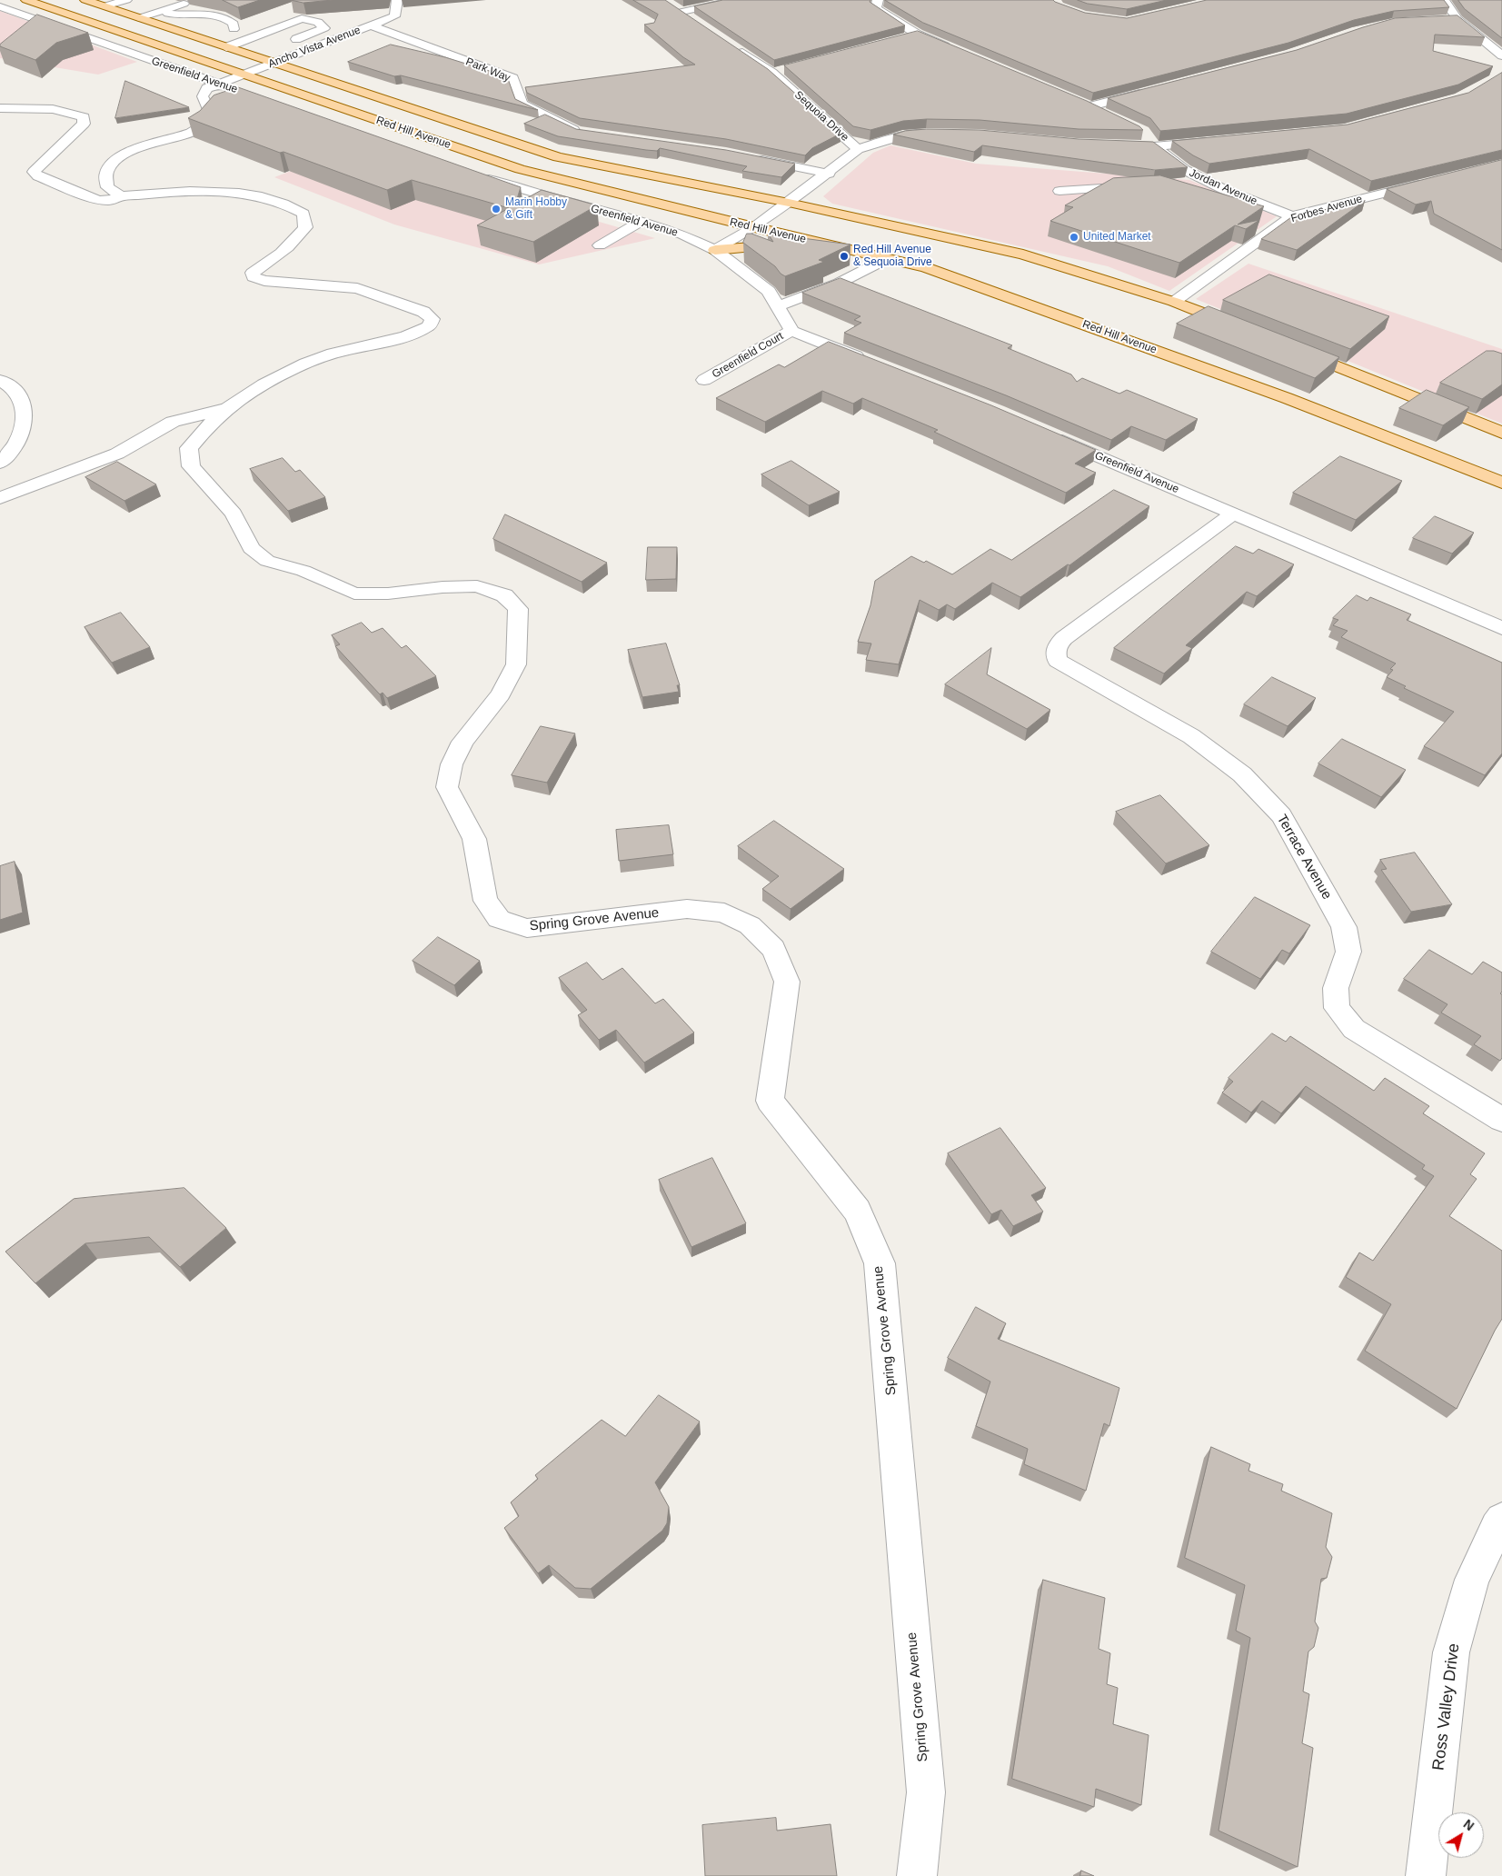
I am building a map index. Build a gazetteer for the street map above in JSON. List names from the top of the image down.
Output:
{
  "streets": {
    "main road": ["Red Hill Avenue"],
    "street": [
      "Ancho Vista Avenue",
      "Park Way",
      "Greenfield Avenue",
      "Sequoia Drive",
      "Jordan Avenue",
      "Forbes Avenue",
      "Greenfield Court",
      "Terrace Avenue",
      "Spring Grove Avenue",
      "Ross Valley Drive"
    ]
  },
  "crossings": [
    ["Ancho Vista Avenue", "Park Way"],
    ["Ancho Vista Avenue", "Greenfield Avenue"],
    ["Ancho Vista Avenue", "Red Hill Avenue"],
    ["Greenfield Avenue", "Sequoia Drive"],
    ["Greenfield Avenue", "Greenfield Court"],
    ["Greenfield Avenue", "Terrace Avenue"],
    ["Sequoia Drive", "Red Hill Avenue"],
    ["Red Hill Avenue", "Forbes Avenue"],
    ["Jordan Avenue", "Forbes Avenue"]
  ],
  "places": ["Marin Hobby & Gift", "United Market", "Red Hill Avenue & Sequoia Drive"],
  "north": "top right"
}
